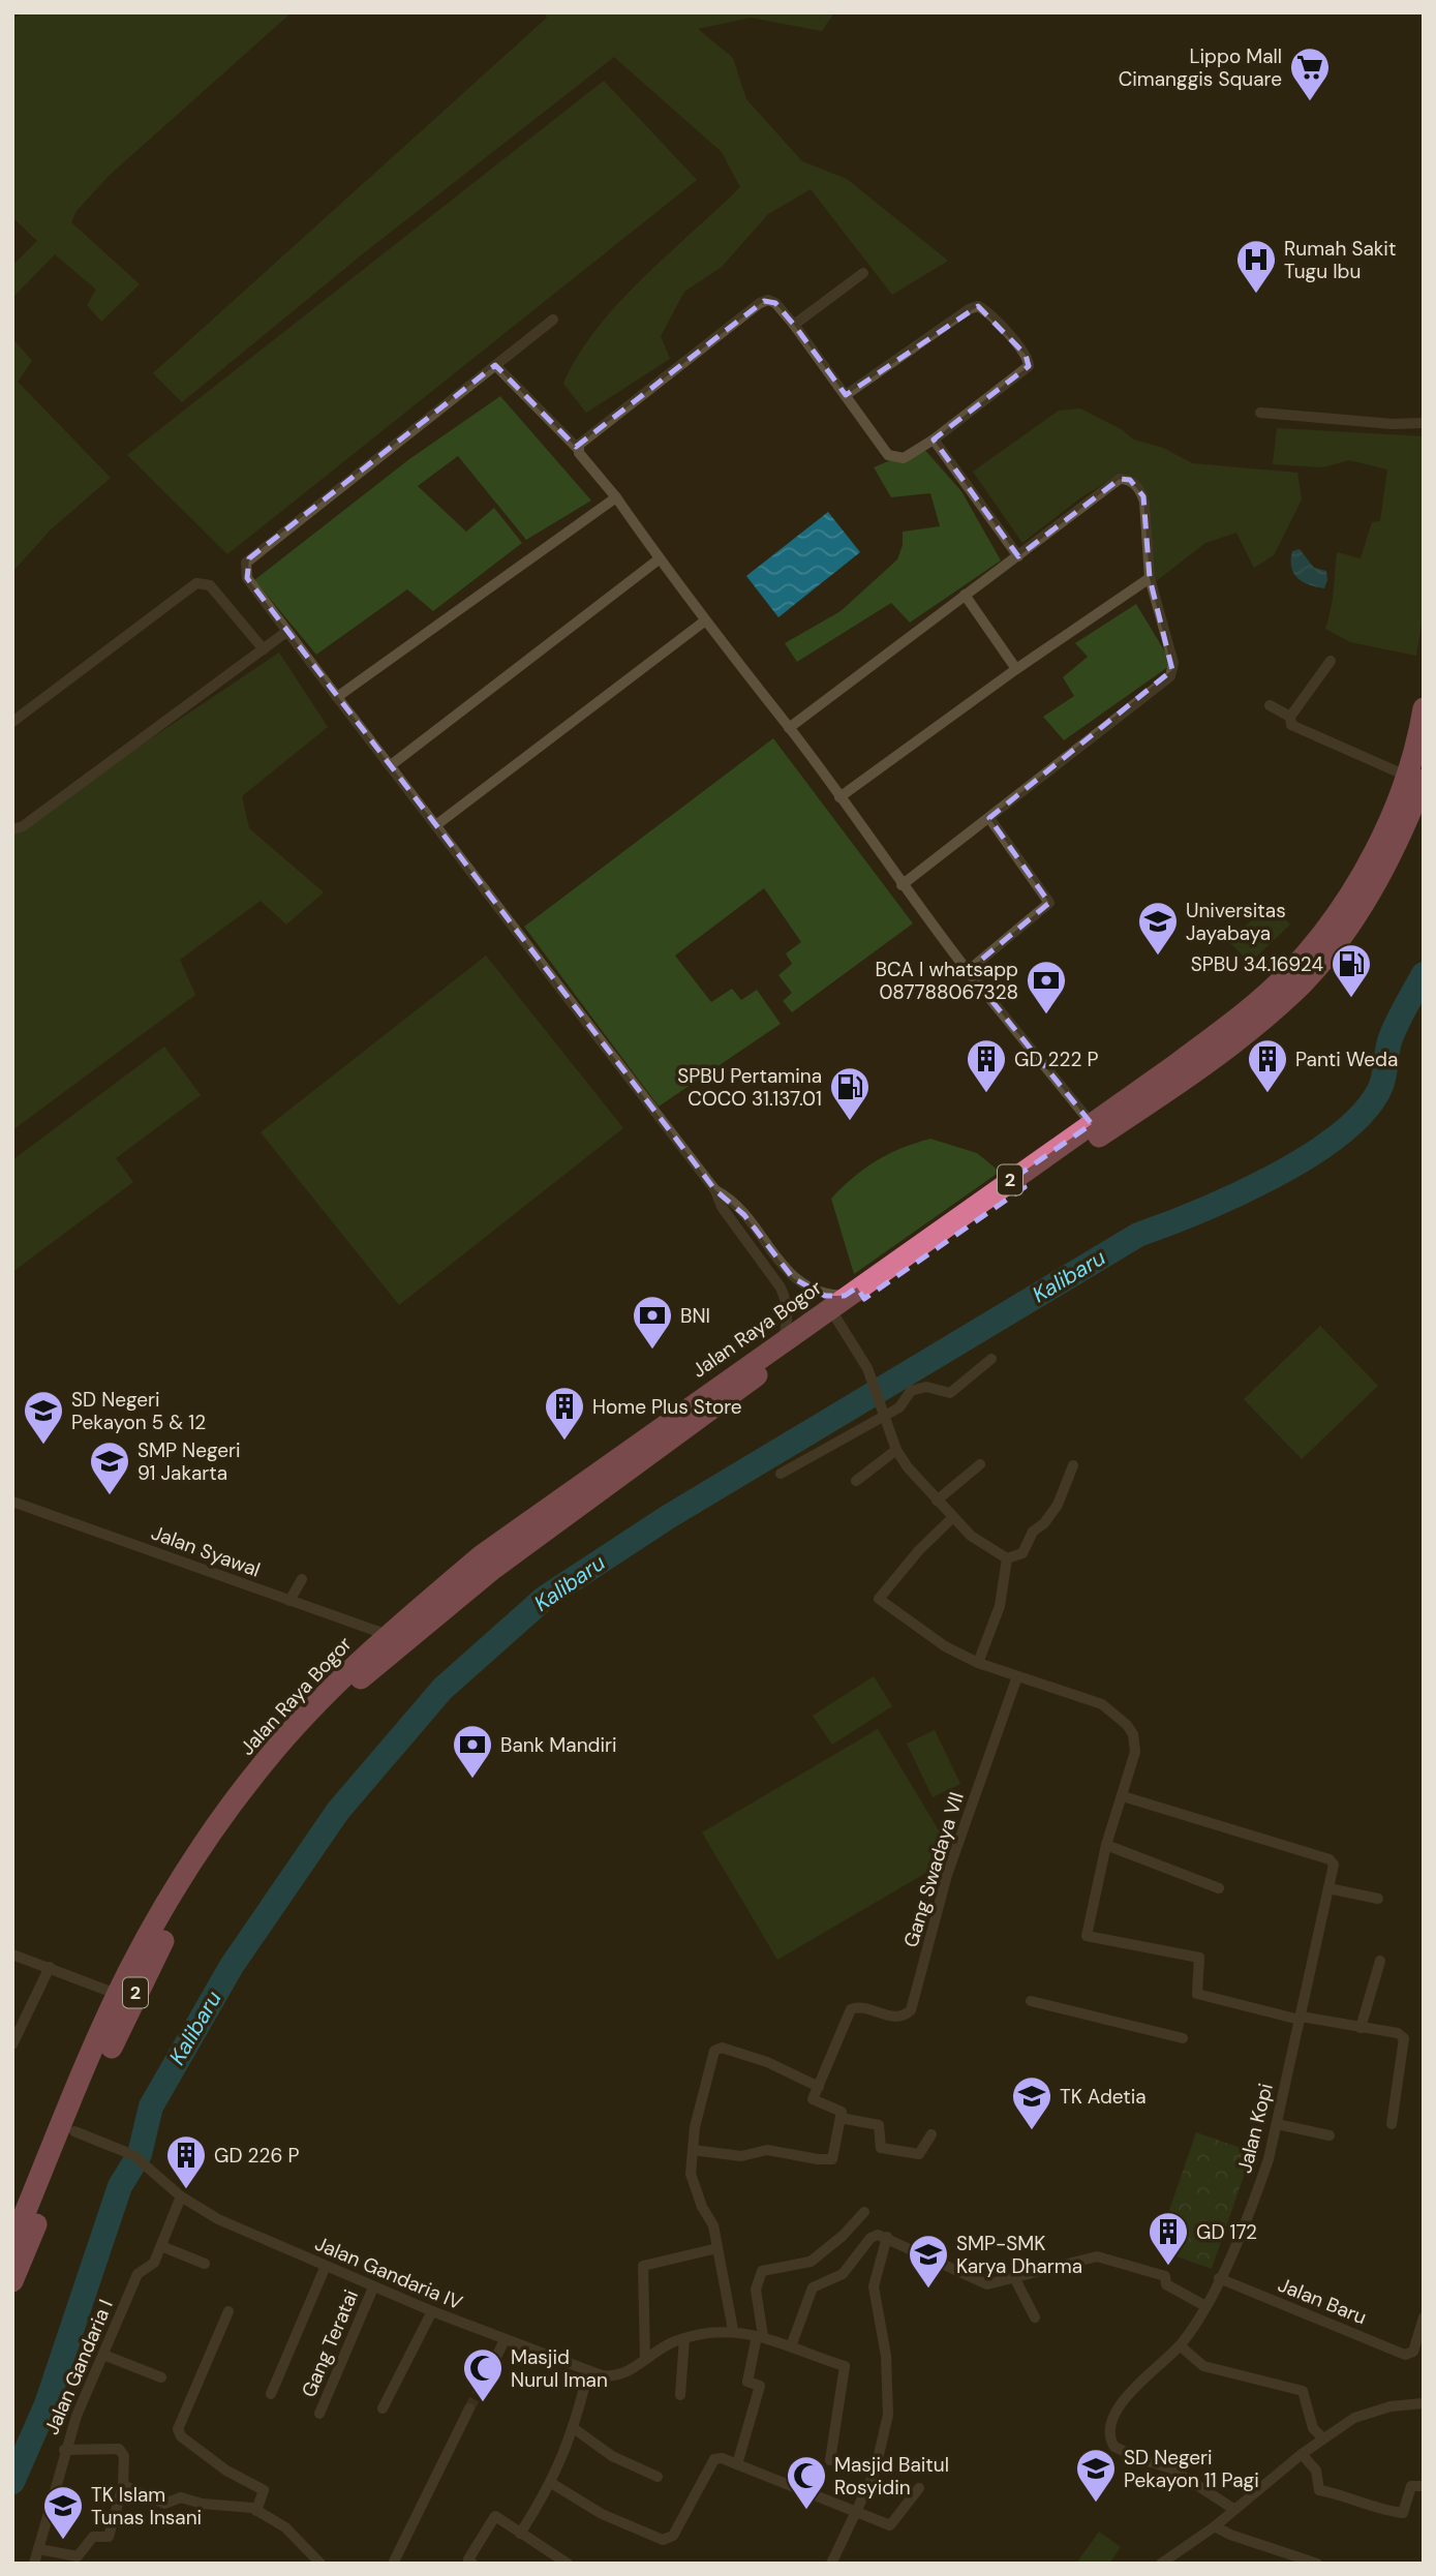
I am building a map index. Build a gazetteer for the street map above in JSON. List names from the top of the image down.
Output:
{
  "streets": {
    "highway": ["2", "Jalan Raya Bogor"],
    "street": [
      "Jalan Syawal",
      "Gang Swadaya VII",
      "Jalan Kopi",
      "Jalan Gandaria IV",
      "Jalan Baru",
      "Gang Teratai",
      "Jalan Gandaria I"
    ]
  },
  "crossings": [
    ["Jalan Raya Bogor", "Jalan Syawal"],
    ["Jalan Raya Bogor", "Jalan Gandaria IV"],
    ["Jalan Kopi", "Jalan Baru"],
    ["Jalan Gandaria IV", "Gang Teratai"],
    ["Jalan Gandaria IV", "Jalan Gandaria I"]
  ],
  "water": ["Kalibaru"],
  "places": {
    "supermarket": ["Lippo Mall Cimanggis Square"],
    "hospital": ["Rumah Sakit Tugu Ibu"],
    "school or university": [
      "Universitas Jayabaya",
      "SD Negeri Pekayon 5 & 12",
      "SMP Negeri 91 Jakarta",
      "TK Adetia",
      "SMP-SMK Karya Dharma",
      "SD Negeri Pekayon 11 Pagi",
      "TK Islam Tunas Insani"
    ],
    "fuel station": ["SPBU 34.16924", "SPBU Pertamina COCO 31.137.01"],
    "bank": ["BCA I whatsapp 087788067328", "BNI", "Bank Mandiri"],
    "building": [
      "GD 222 P",
      "Panti Weda",
      "Home Plus Store",
      "GD 226 P",
      "GD 172"
    ],
    "mosque": ["Masjid Nurul Iman", "Masjid Baitul Rosyidin"]
  }
}
